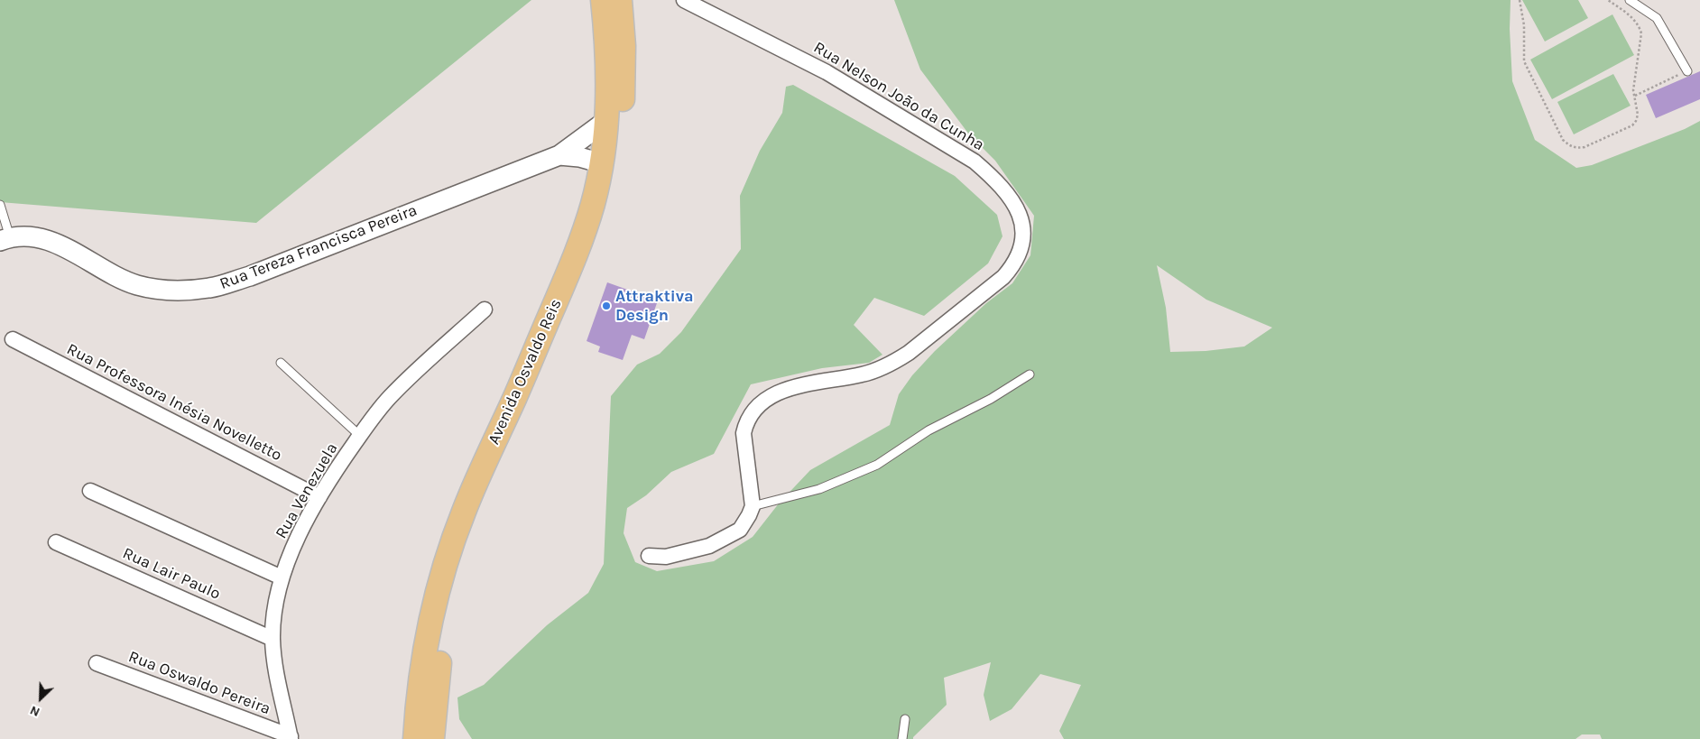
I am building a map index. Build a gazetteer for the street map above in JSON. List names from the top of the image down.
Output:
{
  "streets": {
    "main road": ["Avenida Osvaldo Reis"],
    "street": [
      "Rua Nelson João da Cunha",
      "Rua Tereza Francisca Pereira",
      "Rua Professora Inésia Novelletto",
      "Rua Venezuela",
      "Rua Lair Paulo",
      "Rua Oswaldo Pereira"
    ]
  },
  "crossings": [
    ["Rua Tereza Francisca Pereira", "Avenida Osvaldo Reis"],
    ["Rua Professora Inésia Novelletto", "Rua Venezuela"],
    ["Rua Venezuela", "Rua Lair Paulo"],
    ["Rua Venezuela", "Rua Oswaldo Pereira"]
  ],
  "places": ["Attraktiva Design"],
  "north": "bottom left"
}
